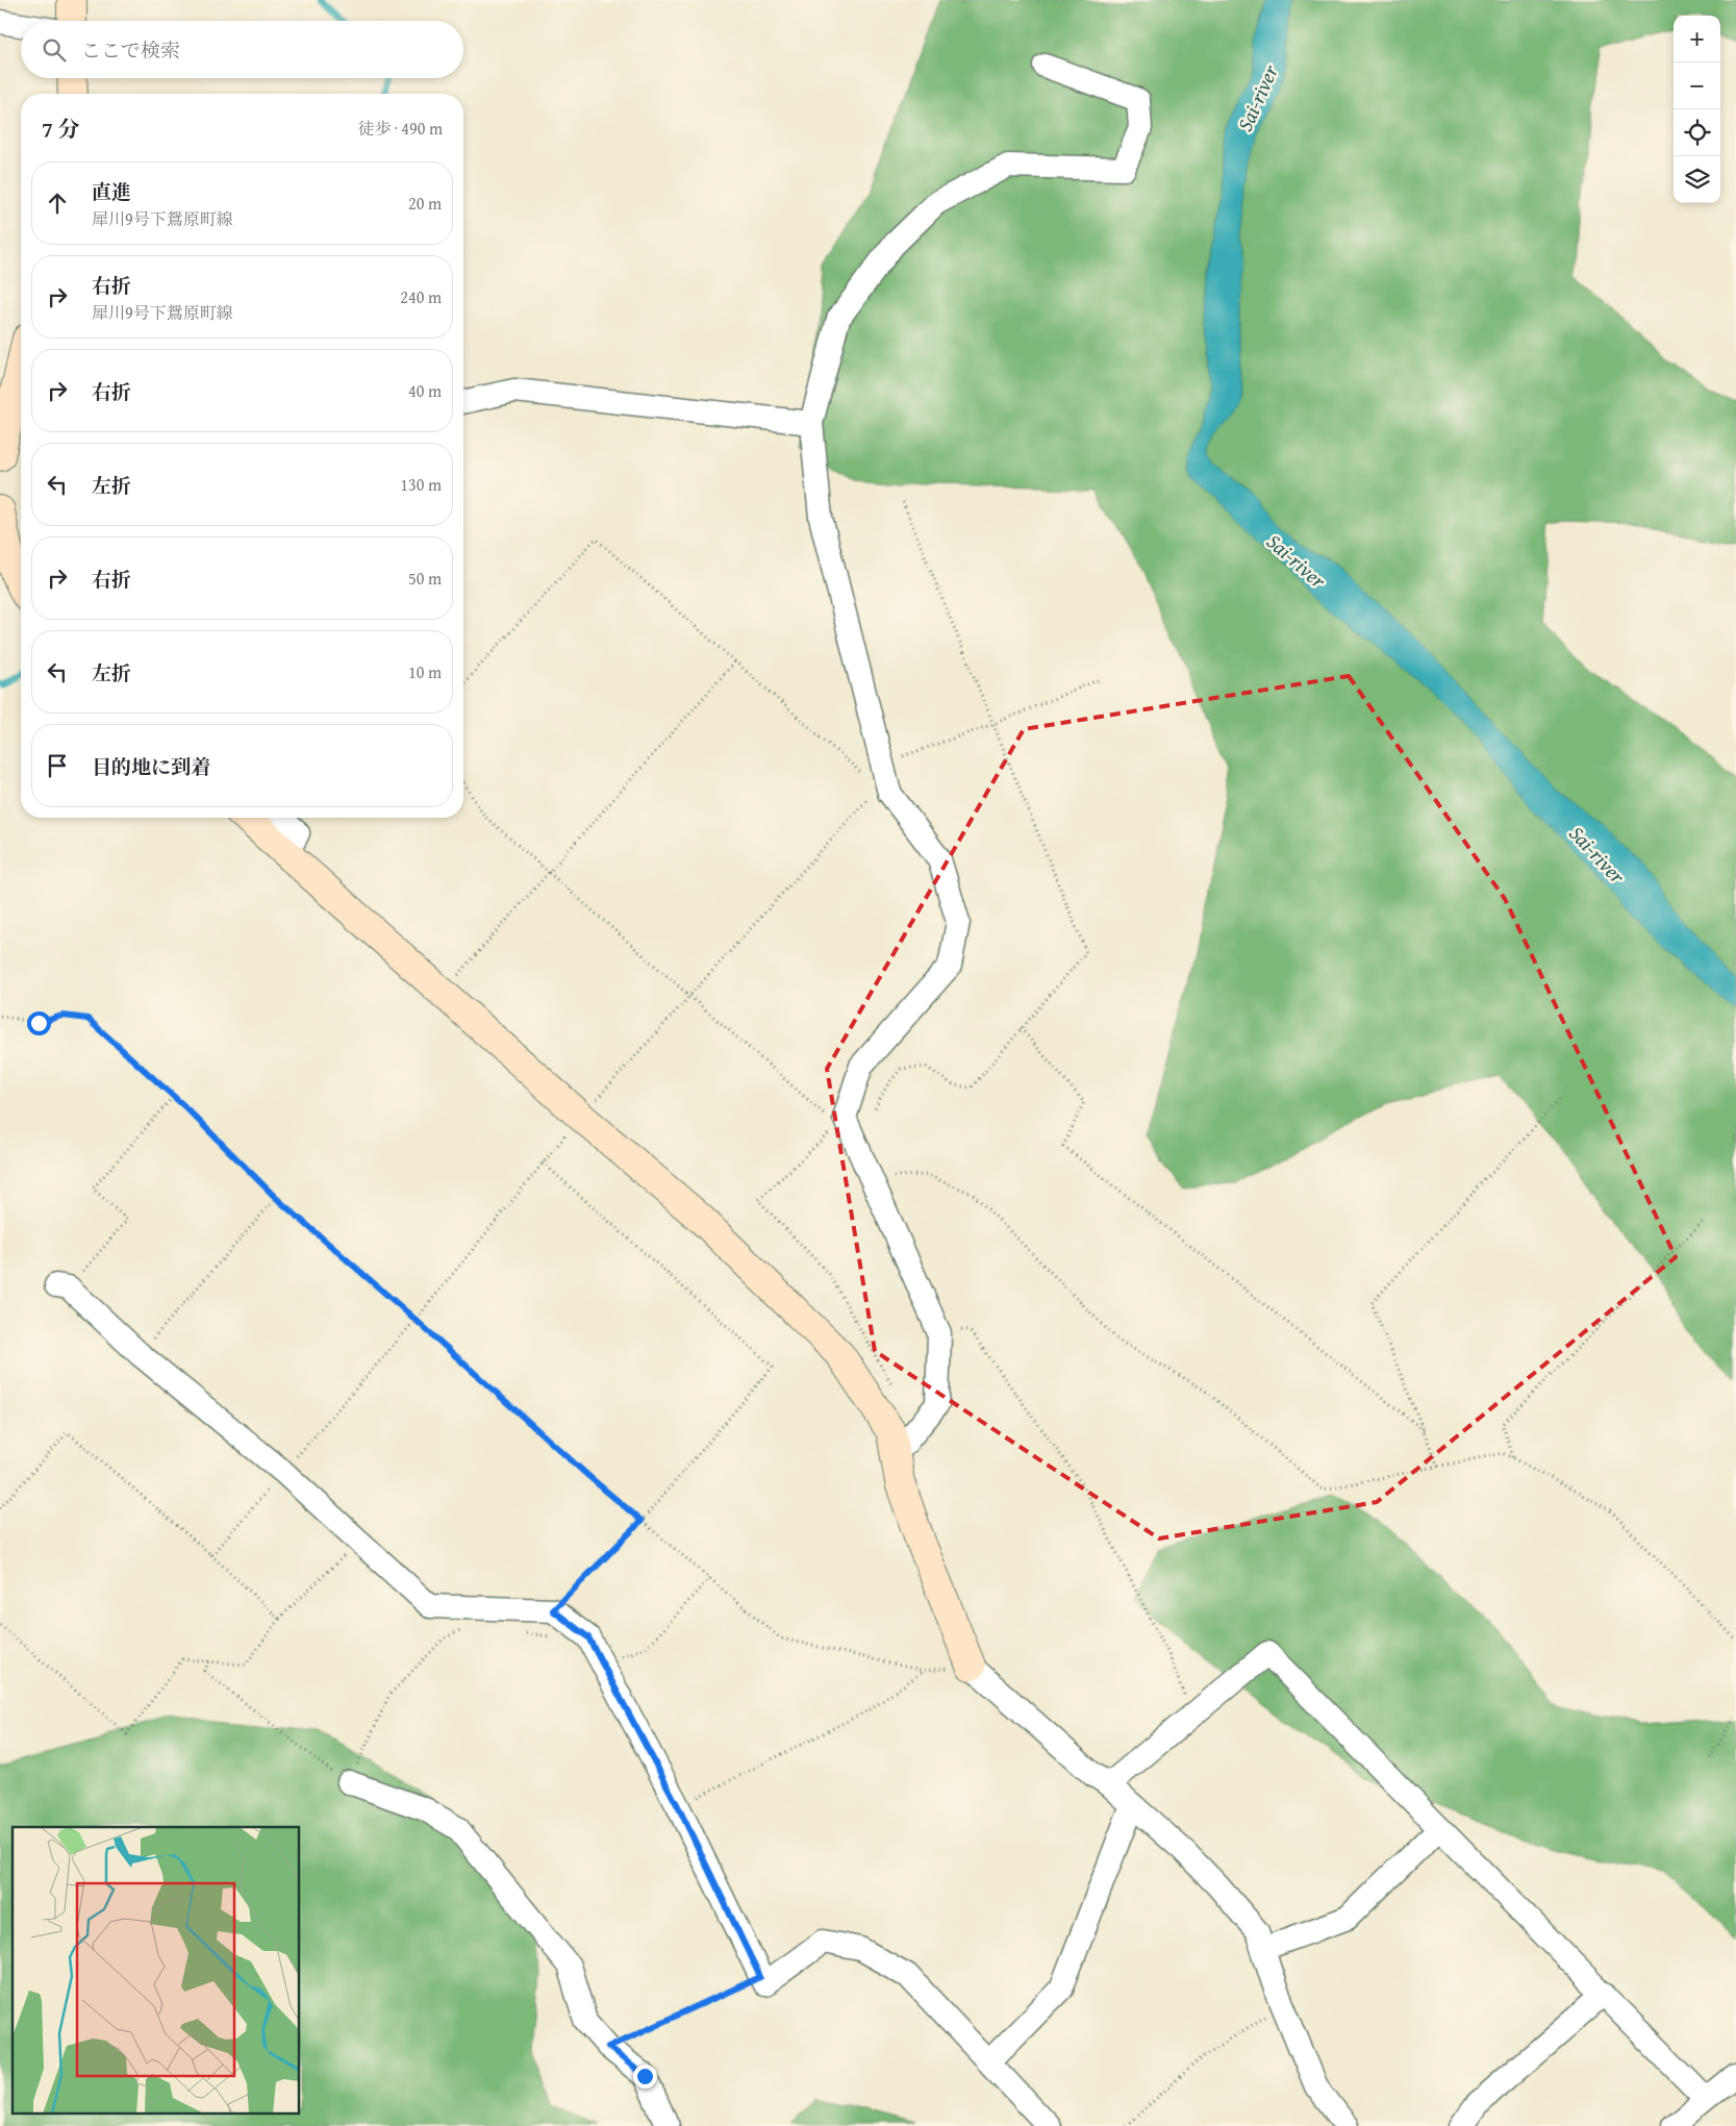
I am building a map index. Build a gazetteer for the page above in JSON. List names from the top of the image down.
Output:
{
  "water": ["Sai-river"],
  "page": {
    "map_buttons": ["+", "−"],
    "search": "ここで検索",
    "heading": ["7 分", "徒歩 · 490 m"],
    "list": [
      ["直進", "犀川9号下鴛原町線", "20 m"],
      ["右折", "犀川9号下鴛原町線", "240 m"],
      ["右折", "40 m"],
      ["左折", "130 m"],
      ["右折", "50 m"],
      ["左折", "10 m"],
      "目的地に到着"
    ]
  }
}
